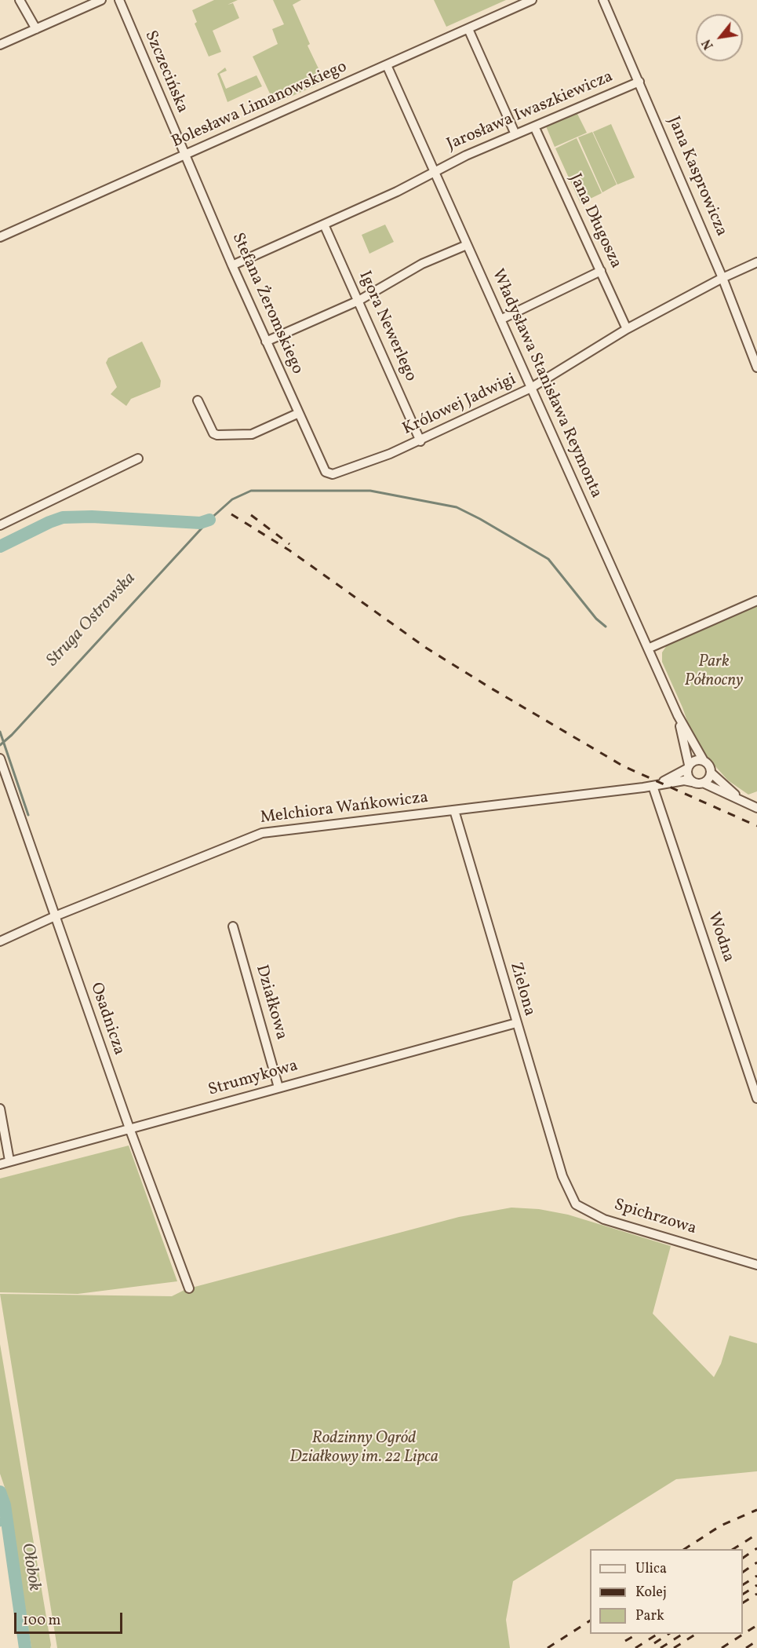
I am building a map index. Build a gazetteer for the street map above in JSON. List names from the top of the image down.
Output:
{
  "streets": {
    "street": [
      "Szczecińska",
      "Bolesława Limanowskiego",
      "Jarosława Iwaszkiewicza",
      "Jana Kasprowicza",
      "Jana Długosza",
      "Stefana Żeromskiego",
      "Igora Newerlego",
      "Władysława Stanisława Reymonta",
      "Królowej Jadwigi",
      "Melchiora Wańkowicza",
      "Wodna",
      "Zielona",
      "Działkowa",
      "Osadnicza",
      "Strumykowa",
      "Spichrzowa"
    ]
  },
  "crossings": [
    ["Szczecińska", "Bolesława Limanowskiego"],
    ["Szczecińska", "Stefana Żeromskiego"],
    ["Bolesława Limanowskiego", "Stefana Żeromskiego"],
    ["Bolesława Limanowskiego", "Władysława Stanisława Reymonta"],
    ["Jarosława Iwaszkiewicza", "Jana Kasprowicza"],
    ["Jarosława Iwaszkiewicza", "Jana Długosza"],
    ["Jarosława Iwaszkiewicza", "Stefana Żeromskiego"],
    ["Jarosława Iwaszkiewicza", "Igora Newerlego"],
    ["Jarosława Iwaszkiewicza", "Władysława Stanisława Reymonta"],
    ["Jana Kasprowicza", "Królowej Jadwigi"],
    ["Jana Długosza", "Królowej Jadwigi"],
    ["Stefana Żeromskiego", "Królowej Jadwigi"],
    ["Igora Newerlego", "Królowej Jadwigi"],
    ["Władysława Stanisława Reymonta", "Królowej Jadwigi"],
    ["Władysława Stanisława Reymonta", "Melchiora Wańkowicza"],
    ["Melchiora Wańkowicza", "Wodna"],
    ["Melchiora Wańkowicza", "Zielona"],
    ["Melchiora Wańkowicza", "Osadnicza"],
    ["Zielona", "Strumykowa"],
    ["Zielona", "Spichrzowa"],
    ["Działkowa", "Strumykowa"],
    ["Osadnicza", "Strumykowa"]
  ],
  "water": ["Struga Ostrowska", "Ołobok"],
  "parks": ["Park Północny", "Rodzinny Ogród Działkowy im. 22 Lipca"],
  "legend": ["Ulica", "Kolej", "Park"],
  "scale_bar": "100 m",
  "north": "bottom left"
}
